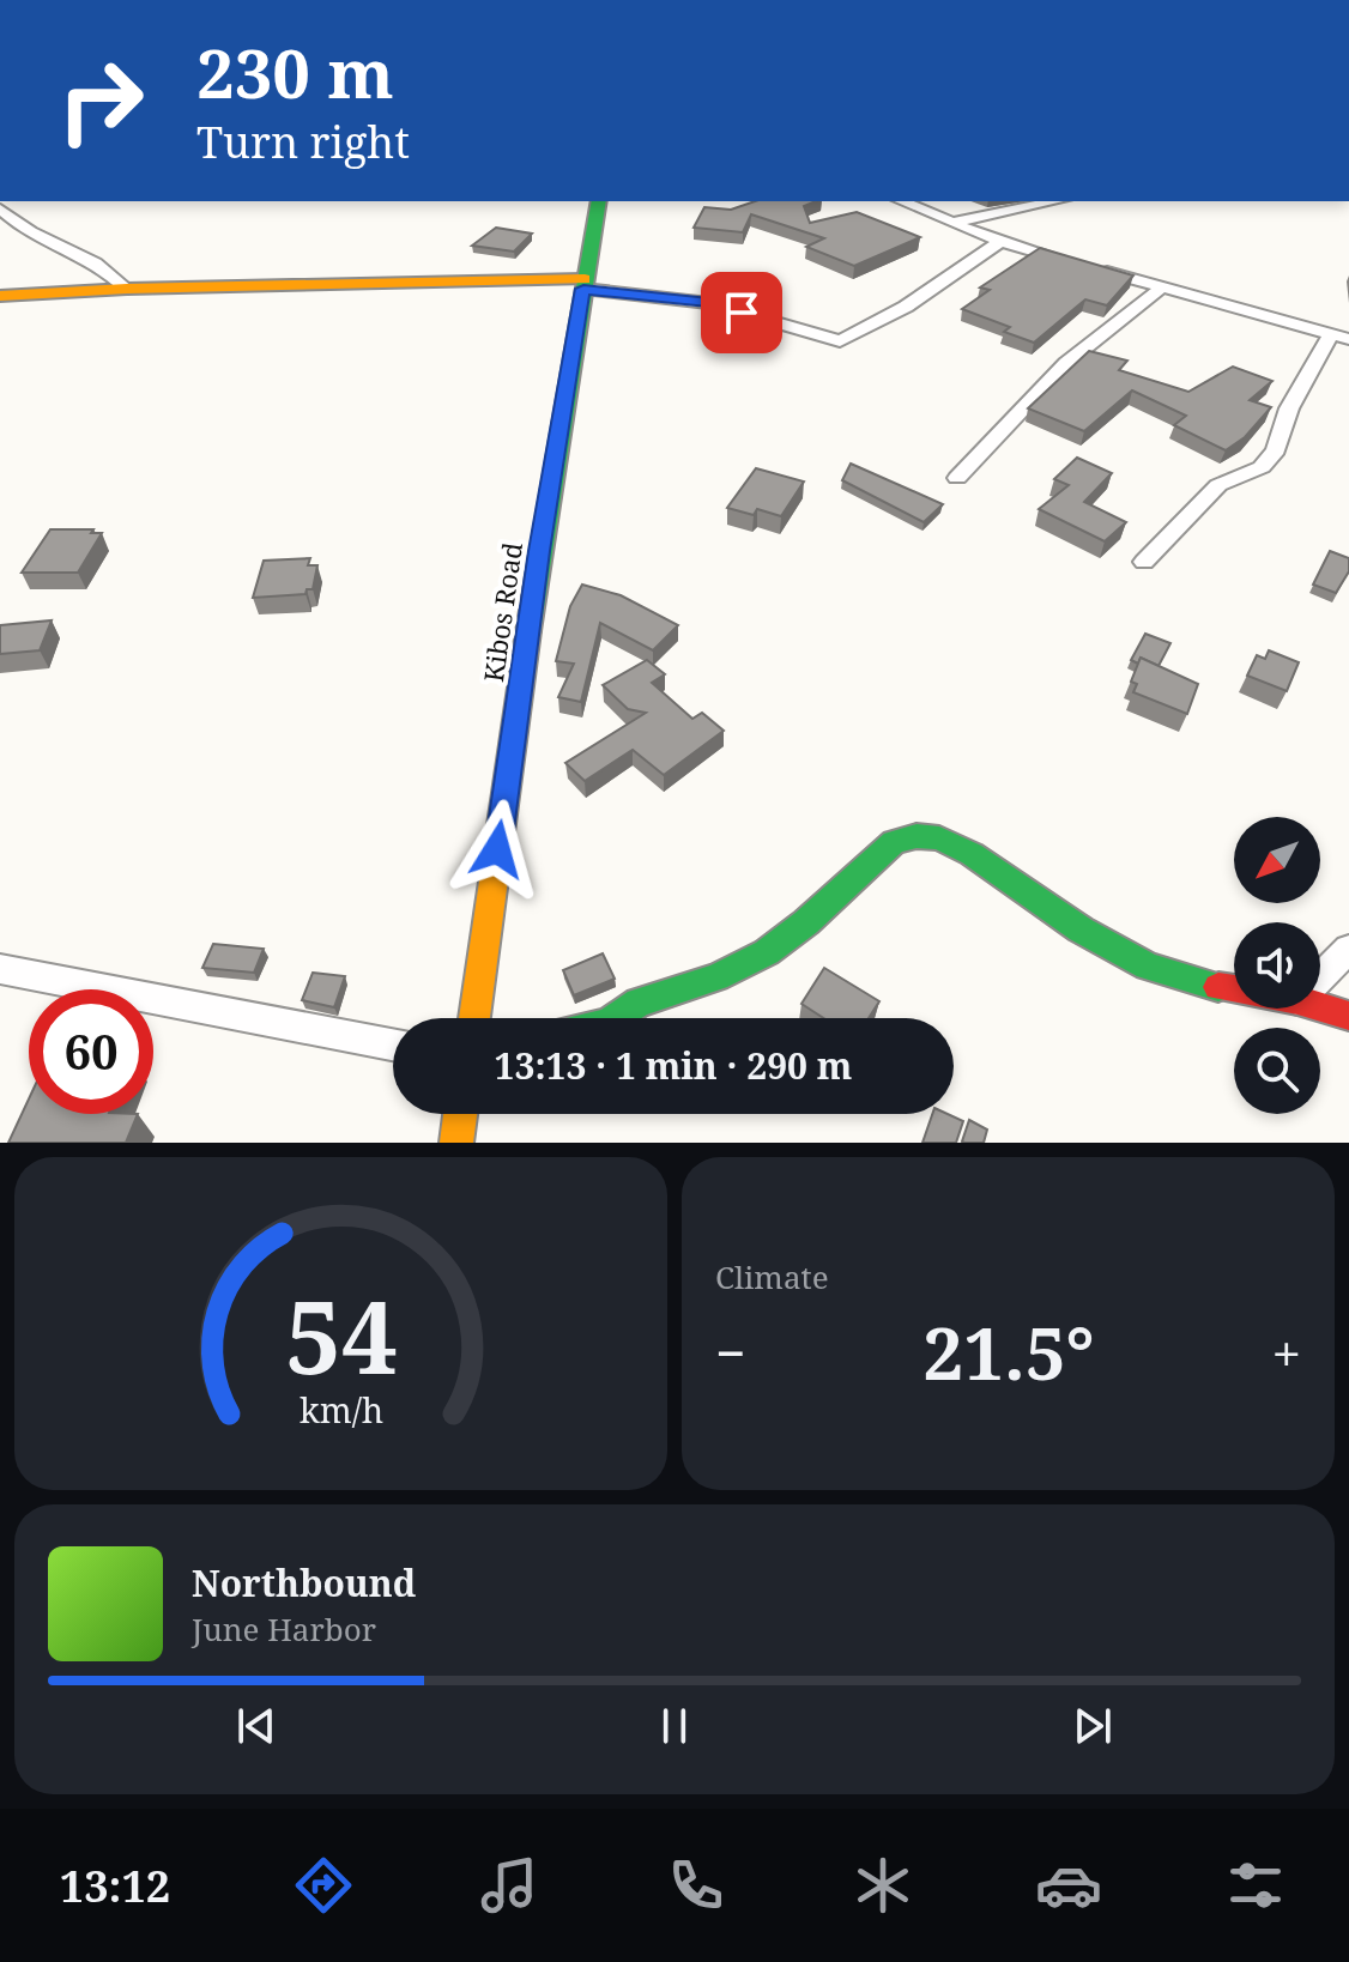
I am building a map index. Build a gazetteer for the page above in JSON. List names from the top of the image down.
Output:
{
  "streets": {
    "street": ["Kibos Road"]
  },
  "north": "bottom left",
  "page": {
    "turn": ["230 m", "Turn right"],
    "limit": "60",
    "trip": "13:13 · 1 min · 290 m",
    "tile": "Climate",
    "heat": ["−", "21.5°", "+"],
    "song": ["Northbound", "June Harbor"],
    "tabs": "13:12",
    "gauge": ["54", "km/h"]
  }
}
